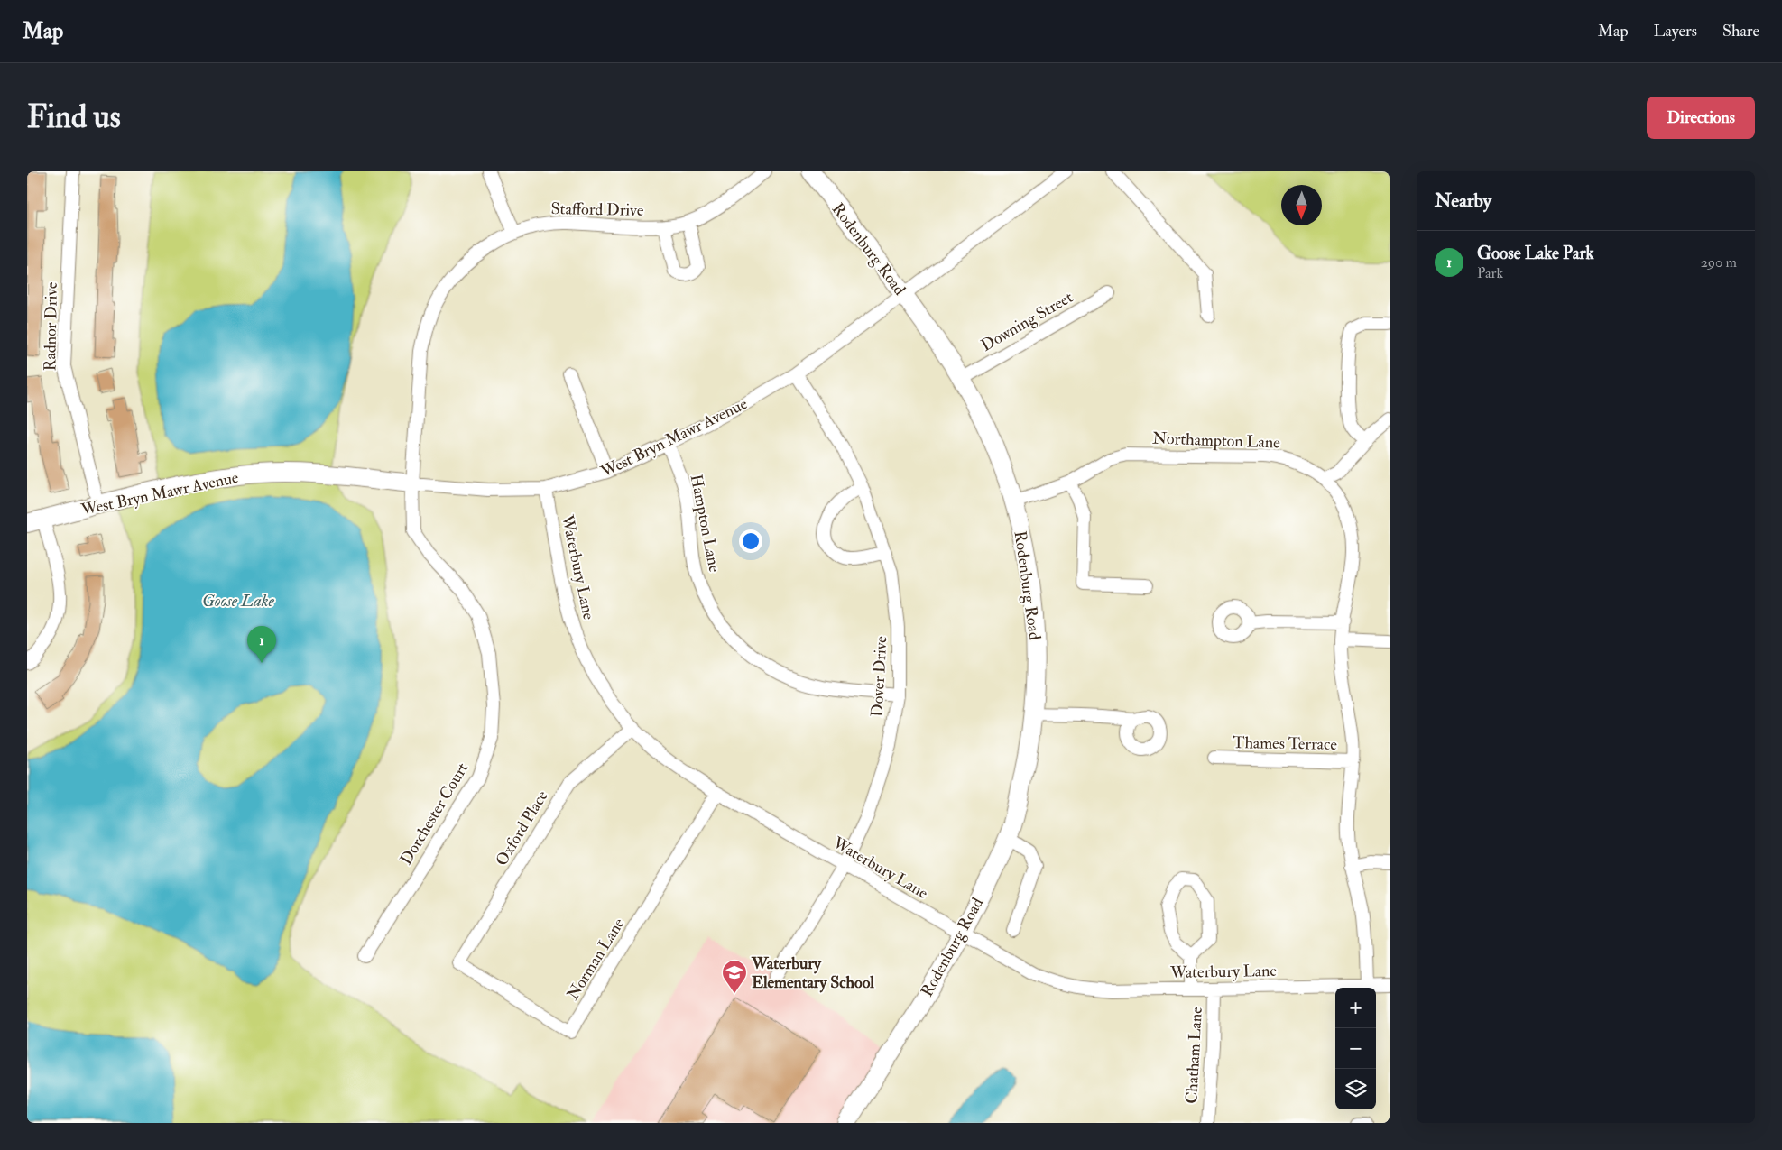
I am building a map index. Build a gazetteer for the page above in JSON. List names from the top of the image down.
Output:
{
  "streets": {
    "street": [
      "Stafford Drive",
      "Rodenburg Road",
      "Downing Street",
      "Radnor Drive",
      "West Bryn Mawr Avenue",
      "Northampton Lane",
      "Hampton Lane",
      "Waterbury Lane",
      "Dover Drive",
      "Thames Terrace",
      "Dorchester Court",
      "Oxford Place",
      "Norman Lane",
      "Chatham Lane"
    ]
  },
  "crossings": [
    ["Stafford Drive", "West Bryn Mawr Avenue"],
    ["Stafford Drive", "Dorchester Court"],
    ["Rodenburg Road", "Downing Street"],
    ["Rodenburg Road", "West Bryn Mawr Avenue"],
    ["Rodenburg Road", "Northampton Lane"],
    ["Rodenburg Road", "Waterbury Lane"],
    ["Radnor Drive", "West Bryn Mawr Avenue"],
    ["West Bryn Mawr Avenue", "Hampton Lane"],
    ["West Bryn Mawr Avenue", "Waterbury Lane"],
    ["West Bryn Mawr Avenue", "Dover Drive"],
    ["West Bryn Mawr Avenue", "Dorchester Court"],
    ["Hampton Lane", "Dover Drive"],
    ["Waterbury Lane", "Dover Drive"],
    ["Waterbury Lane", "Oxford Place"],
    ["Waterbury Lane", "Norman Lane"],
    ["Waterbury Lane", "Chatham Lane"],
    ["Oxford Place", "Norman Lane"]
  ],
  "water": ["Goose Lake"],
  "places": {
    "school or university": ["Waterbury Elementary School"]
  },
  "north": "bottom",
  "page": {
    "header": "Map",
    "nav": ["Map", "Layers", "Share"],
    "buttons": "Directions",
    "title": "Find us",
    "heading": "Nearby",
    "list": [
      {
        "mark": "1",
        "name": "Goose Lake Park",
        "note": "Park",
        "value": "290 m"
      }
    ],
    "pins": "1",
    "map_buttons": ["+", "−"]
  }
}
